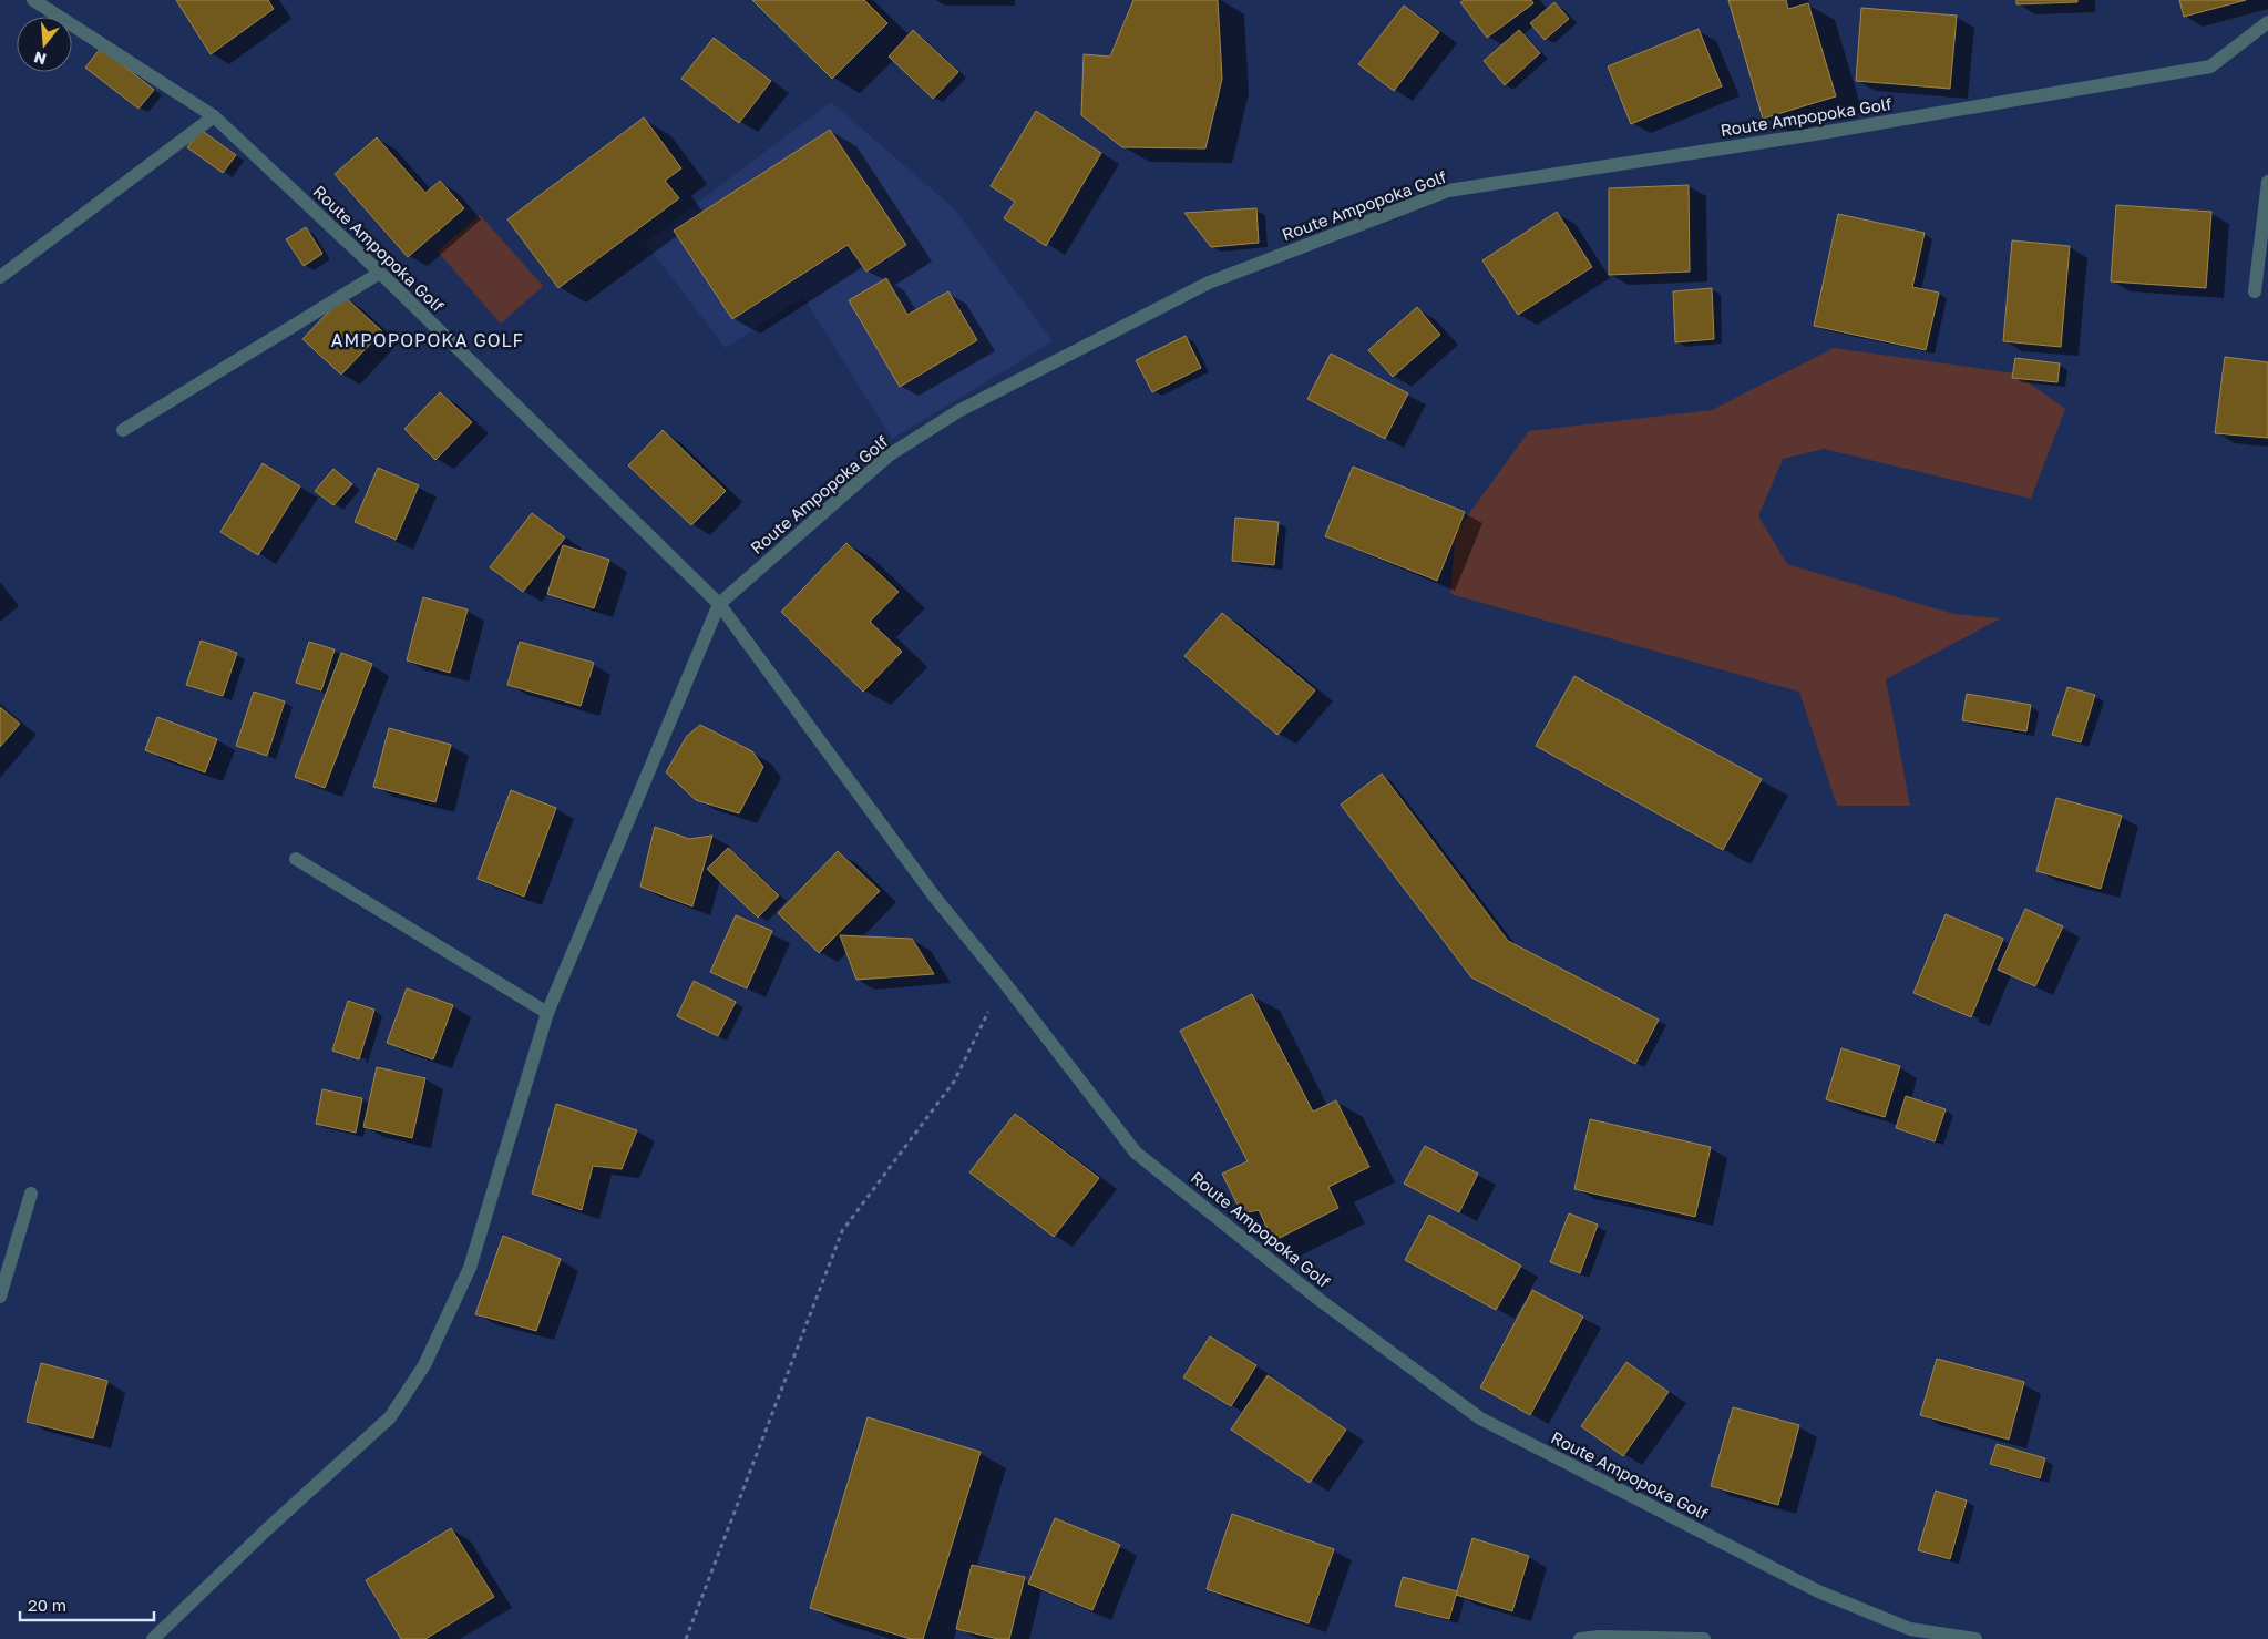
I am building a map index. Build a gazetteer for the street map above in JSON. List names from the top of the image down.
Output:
{
  "streets": {
    "street": ["Route Ampopoka Golf"]
  },
  "districts": ["AMPOPOPOKA GOLF"],
  "scale_bar": "20 m",
  "north": "bottom"
}
